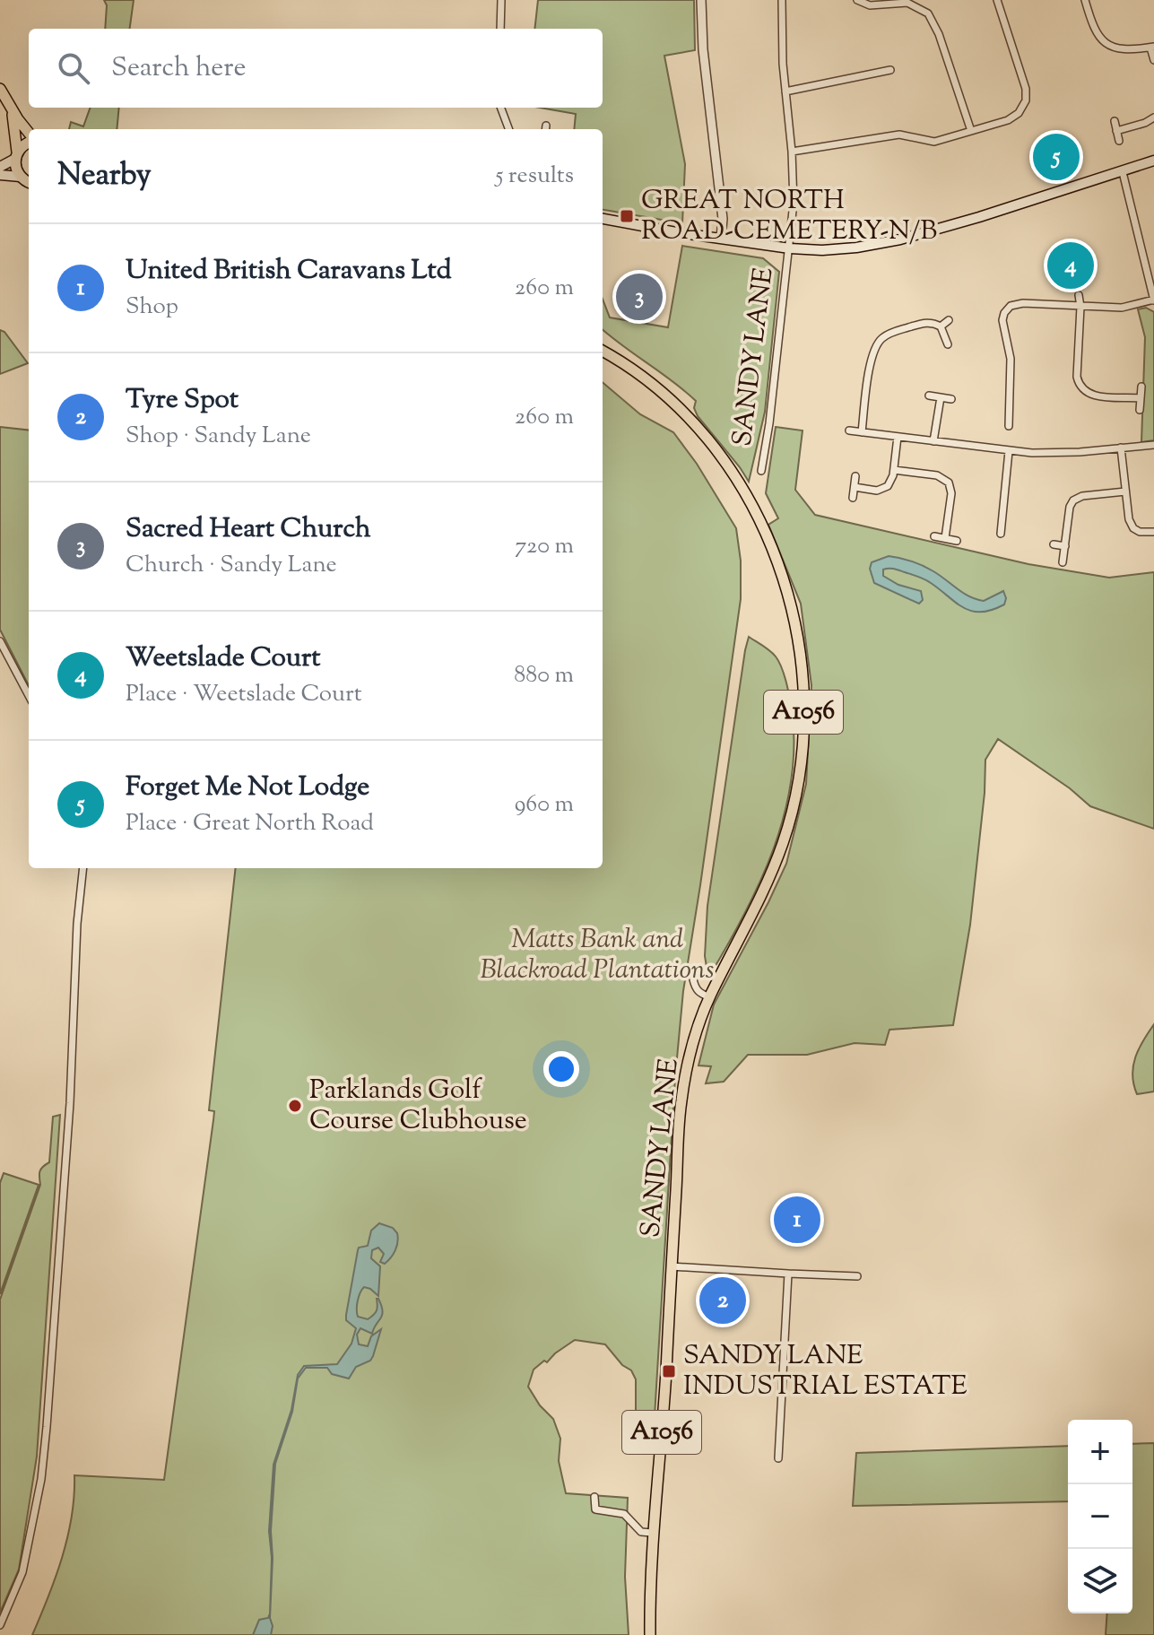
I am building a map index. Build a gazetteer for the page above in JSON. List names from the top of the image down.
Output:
{
  "streets": {
    "main road": ["SANDY LANE", "A1056"]
  },
  "parks": ["Matts Bank and Blackroad Plantations"],
  "places": {
    "transit": ["GREAT NORTH ROAD-CEMETERY-N/B", "SANDY LANE INDUSTRIAL ESTATE"],
    "other": ["Parklands Golf Course Clubhouse"]
  },
  "page": {
    "search": "Search here",
    "heading": ["Nearby", "5 results"],
    "pins": [
      "5",
      "4",
      "3",
      "1",
      "2"
    ],
    "list": [
      {
        "mark": "1",
        "name": "United British Caravans Ltd",
        "note": "Shop",
        "value": "260 m"
      },
      {
        "mark": "2",
        "name": "Tyre Spot",
        "note": "Shop · Sandy Lane",
        "value": "260 m"
      },
      {
        "mark": "3",
        "name": "Sacred Heart Church",
        "note": "Church · Sandy Lane",
        "value": "720 m"
      },
      {
        "mark": "4",
        "name": "Weetslade Court",
        "note": "Place · Weetslade Court",
        "value": "880 m"
      },
      {
        "mark": "5",
        "name": "Forget Me Not Lodge",
        "note": "Place · Great North Road",
        "value": "960 m"
      }
    ],
    "map_buttons": ["+", "−"]
  }
}
